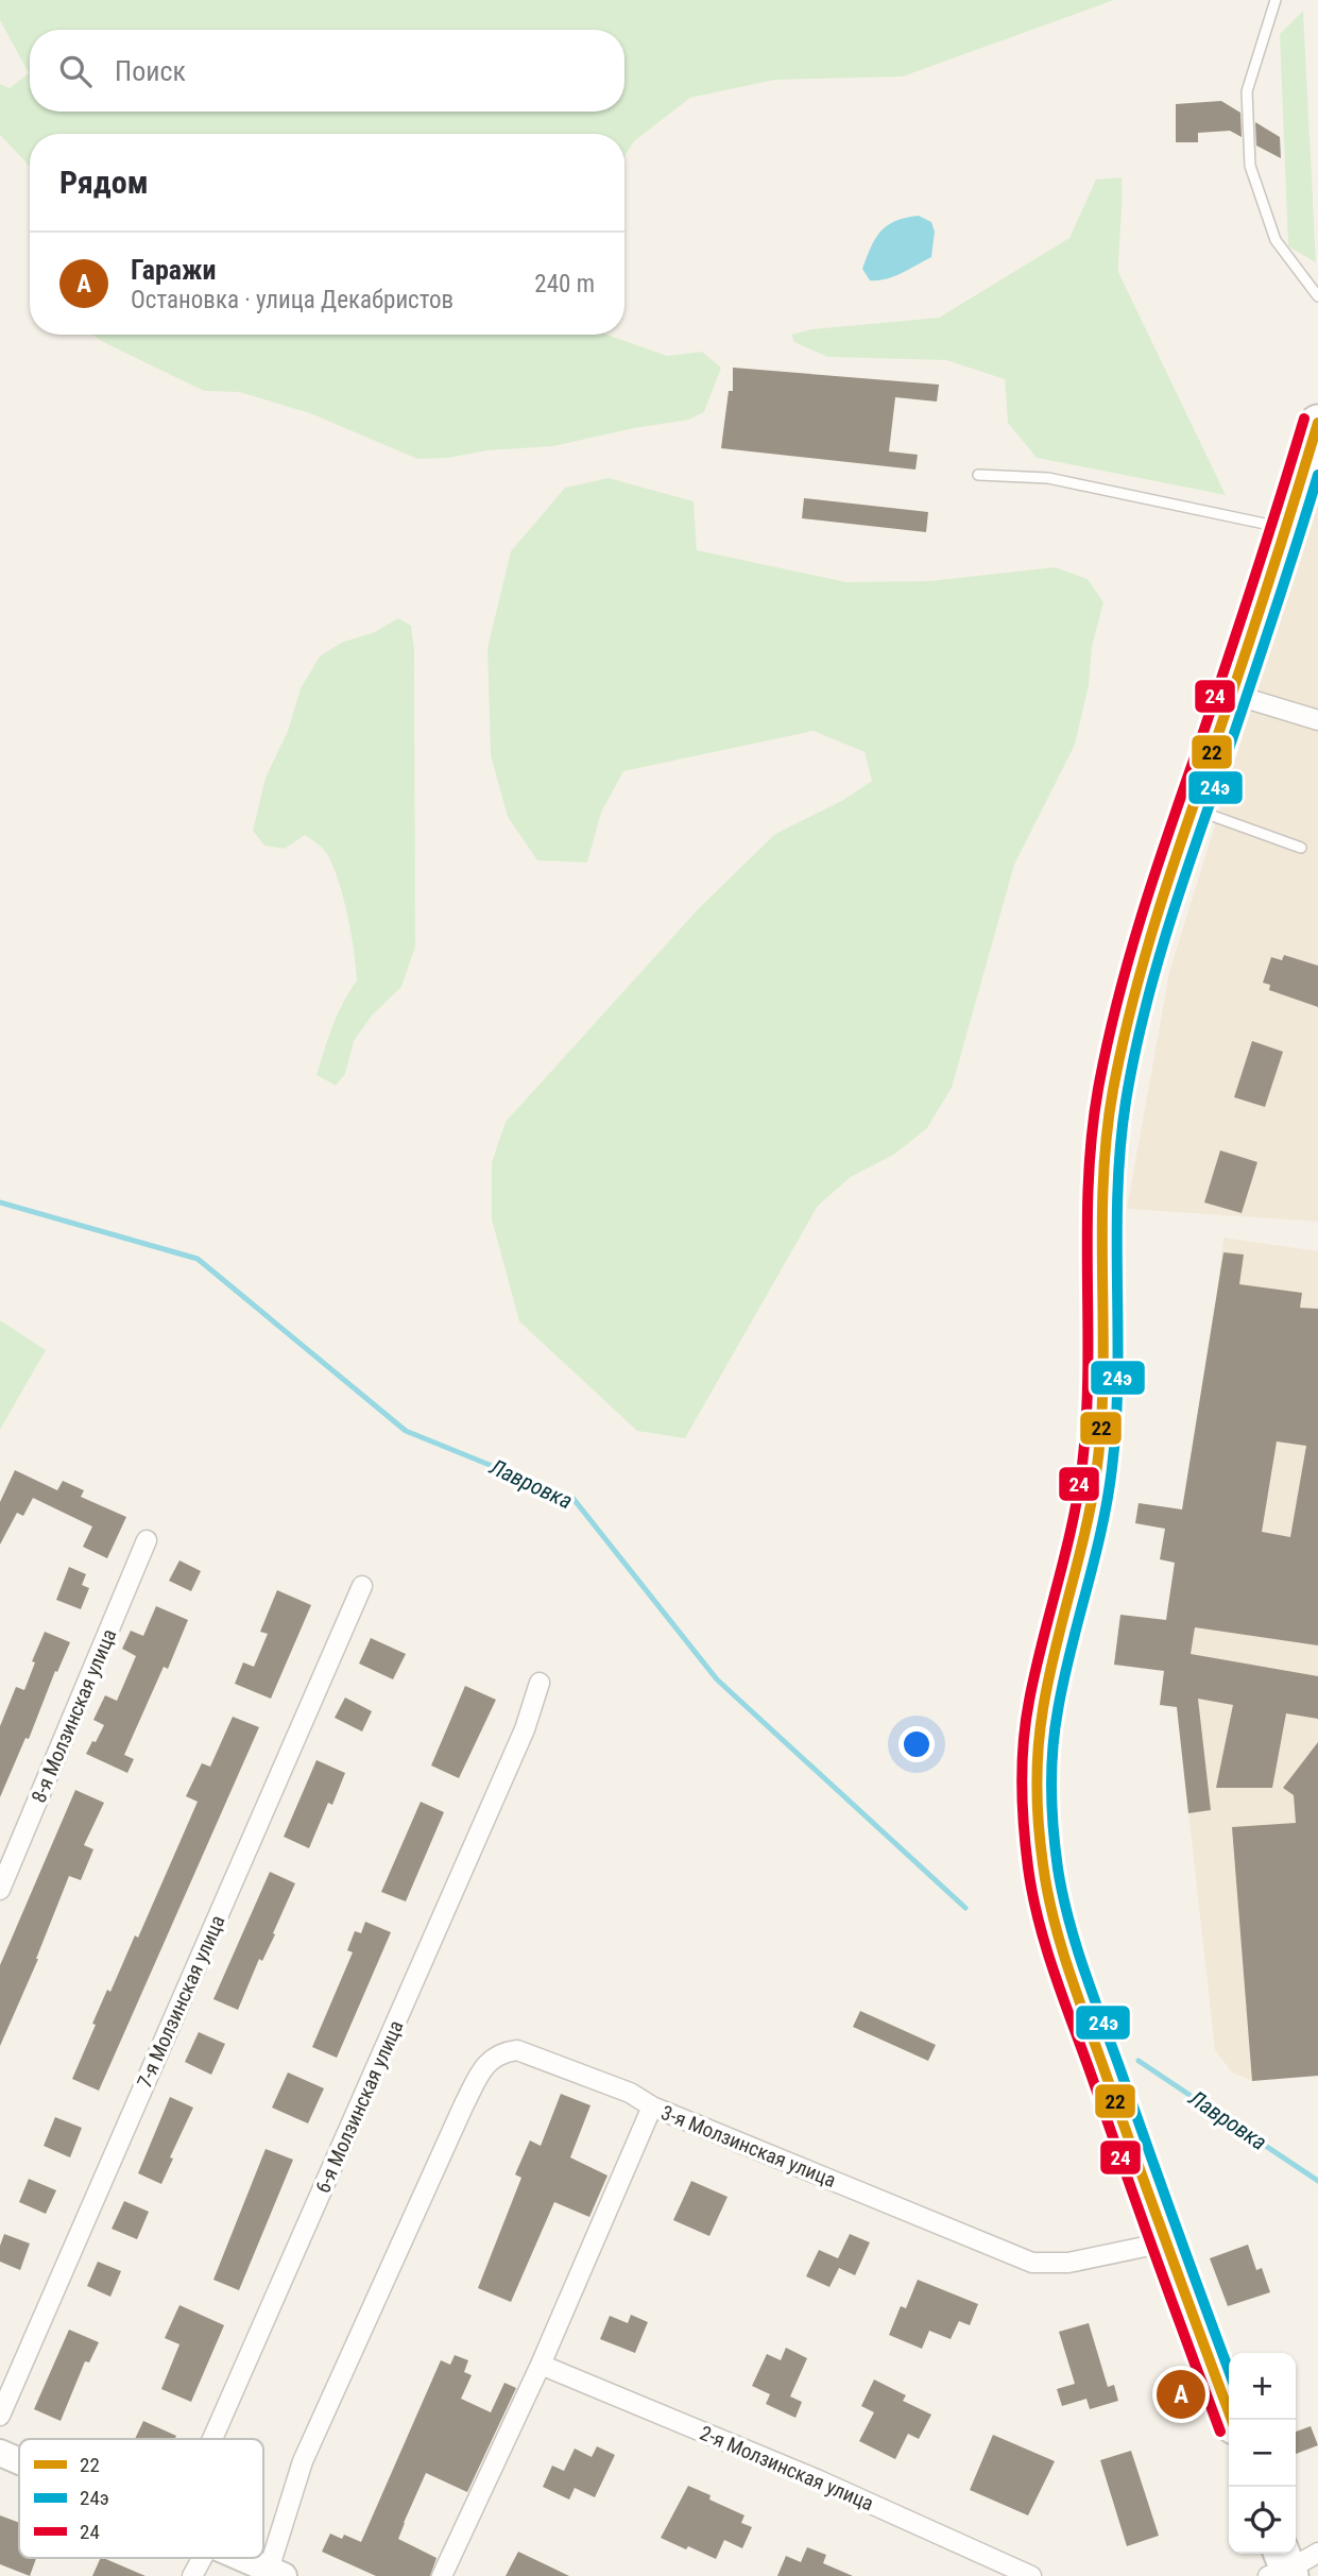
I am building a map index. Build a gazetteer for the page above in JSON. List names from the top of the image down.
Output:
{
  "streets": {
    "street": [
      "8-я Молзинская улица",
      "7-я Молзинская улица",
      "6-я Молзинская улица",
      "3-я Молзинская улица",
      "2-я Молзинская улица"
    ]
  },
  "crossings": [
    ["3-я Молзинская улица", "2-я Молзинская улица"]
  ],
  "water": ["Лавровка"],
  "lines": ["transit line 24", "transit line 22", "transit line 24э"],
  "legend": ["22", "24э", "24"],
  "page": {
    "search": "Поиск",
    "heading": "Рядом",
    "list": [
      {
        "mark": "A",
        "name": "Гаражи",
        "note": "Остановка · улица Декабристов",
        "value": "240 m"
      }
    ],
    "map_buttons": ["+", "−"],
    "pins": "A"
  }
}
